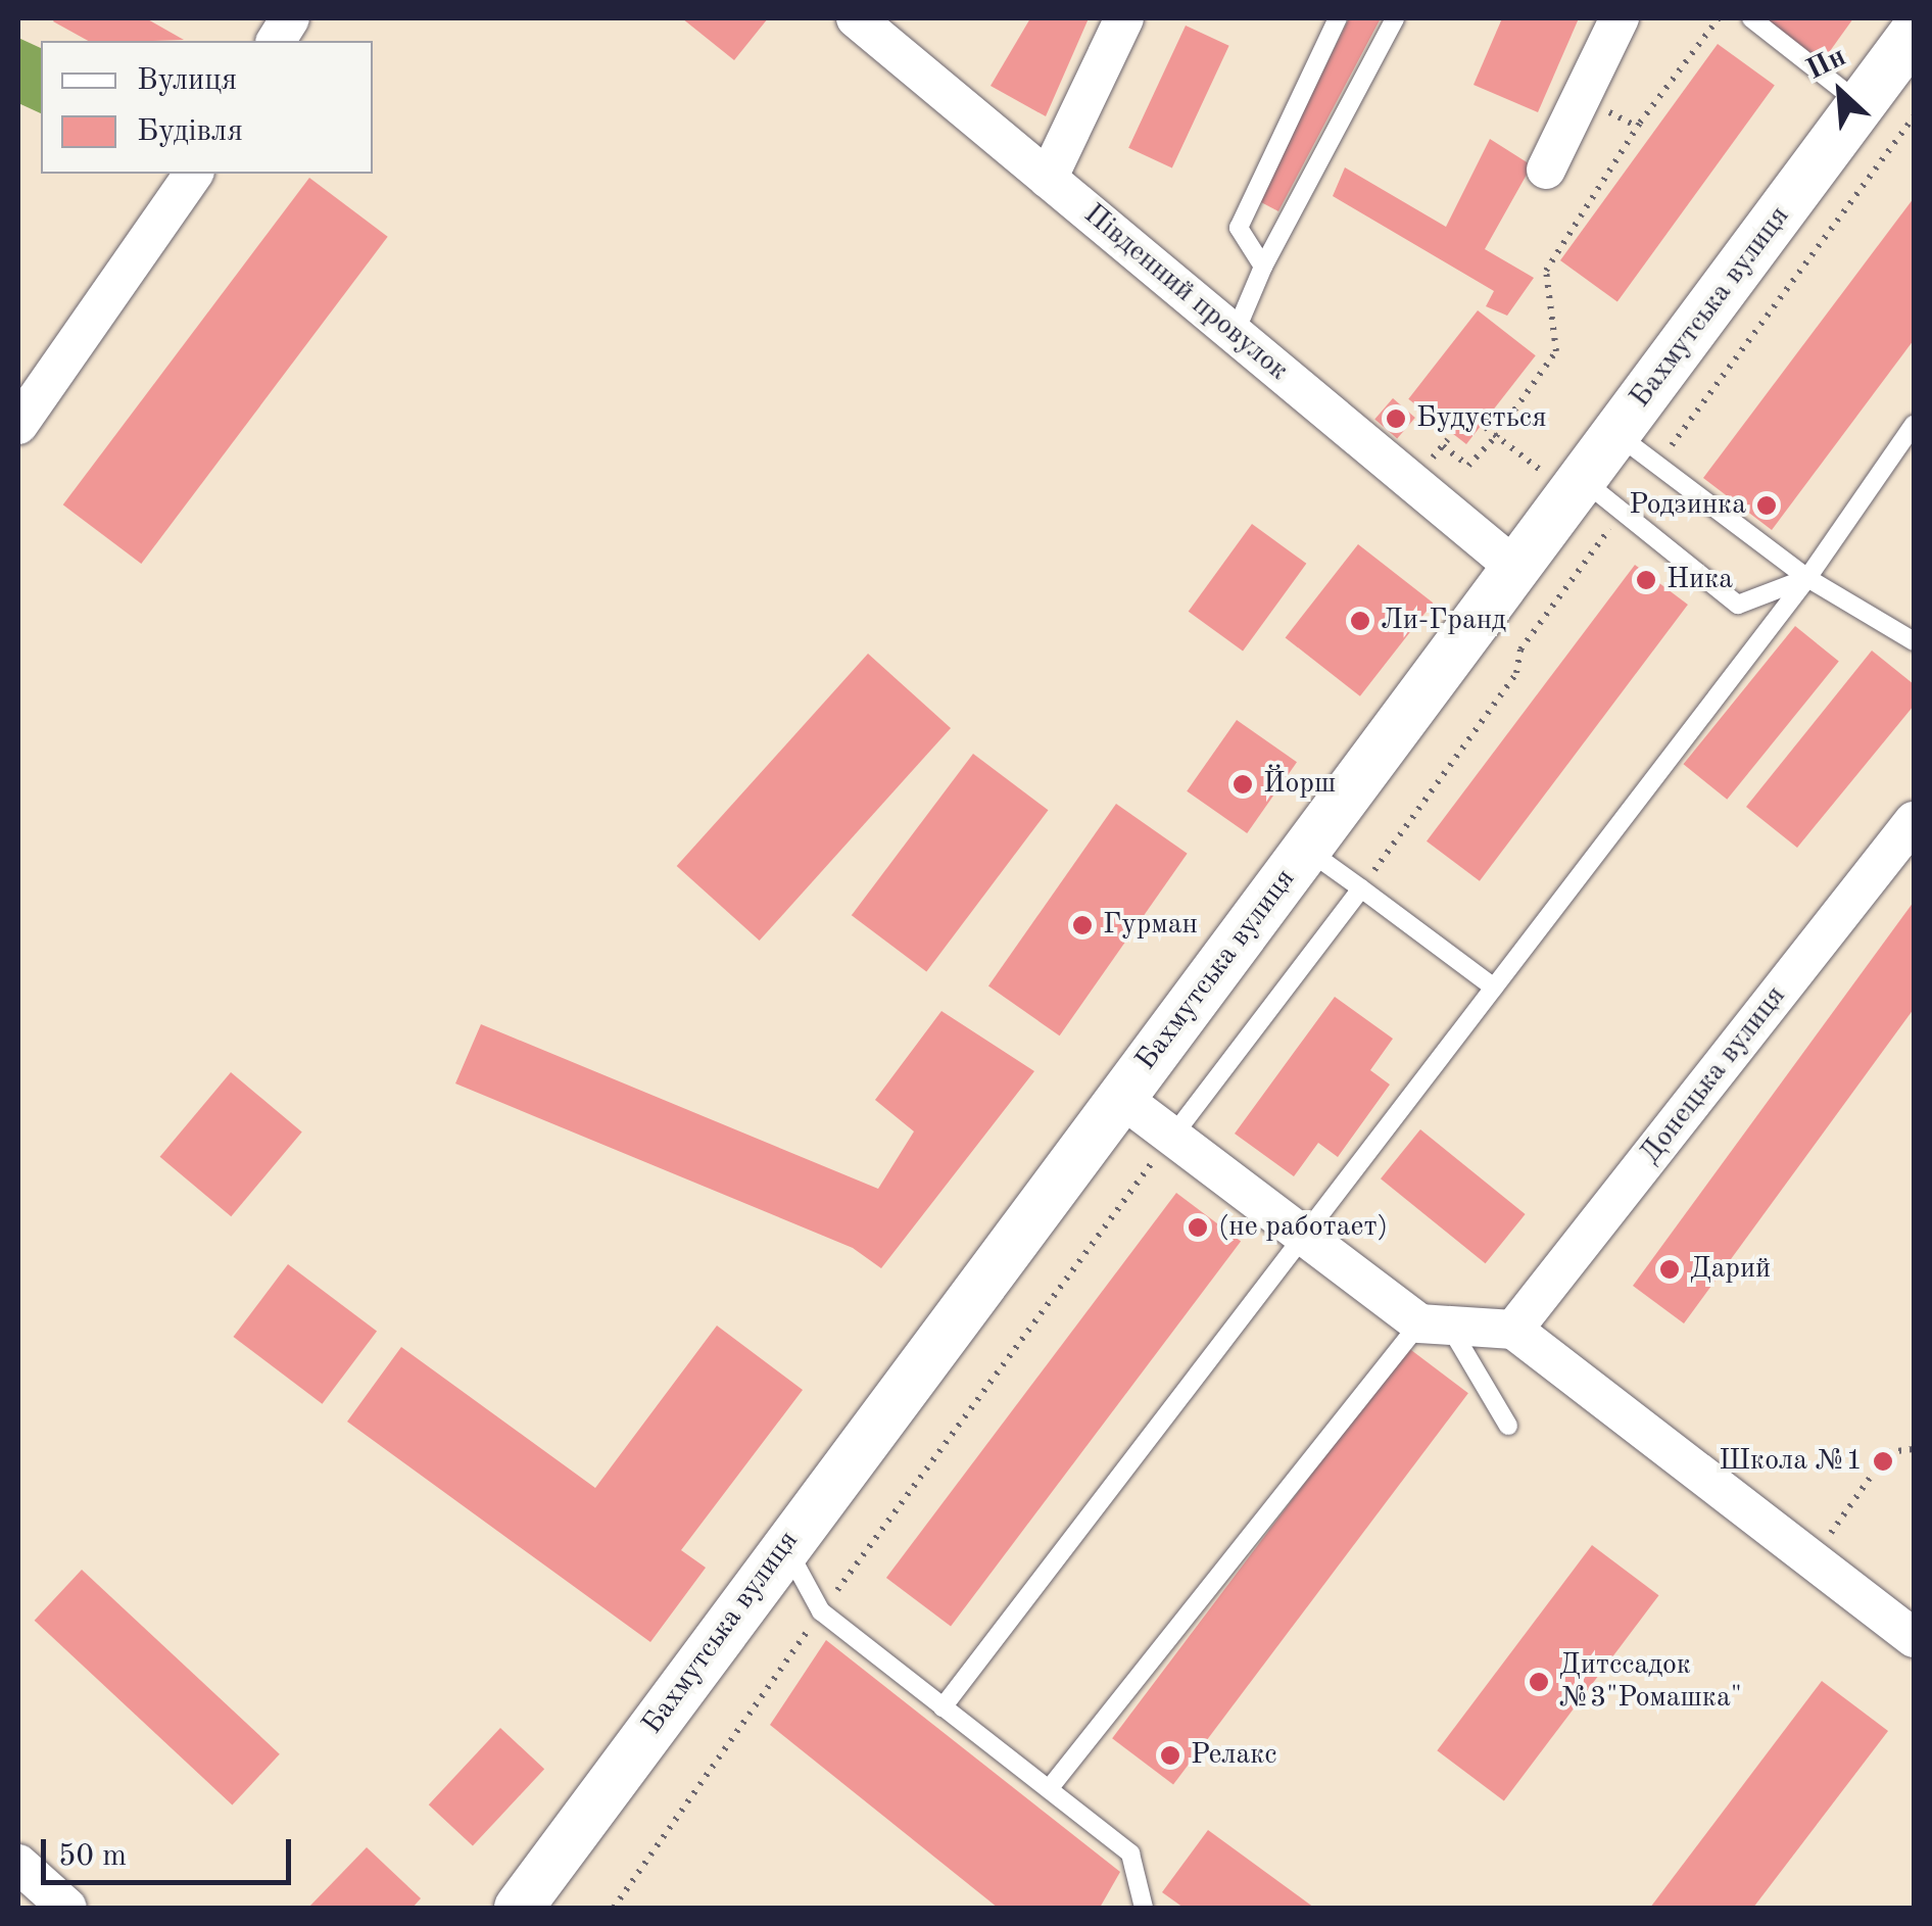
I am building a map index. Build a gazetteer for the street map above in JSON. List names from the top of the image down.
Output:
{
  "streets": {
    "street": ["Південний провулок", "Бахмутська вулиця", "Донецька вулиця"]
  },
  "crossings": [
    ["Південний провулок", "Бахмутська вулиця"]
  ],
  "places": [
    "Будується",
    "Родзинка",
    "Ника",
    "Ли-Гранд",
    "Йорш",
    "Гурман",
    "(не работает)",
    "Дарий",
    "Школа №1",
    "Дитссадок №3\"Ромашка\"",
    "Релакс"
  ],
  "legend": ["Вулиця", "Будівля"],
  "scale_bar": "50 m",
  "north": "top left"
}
